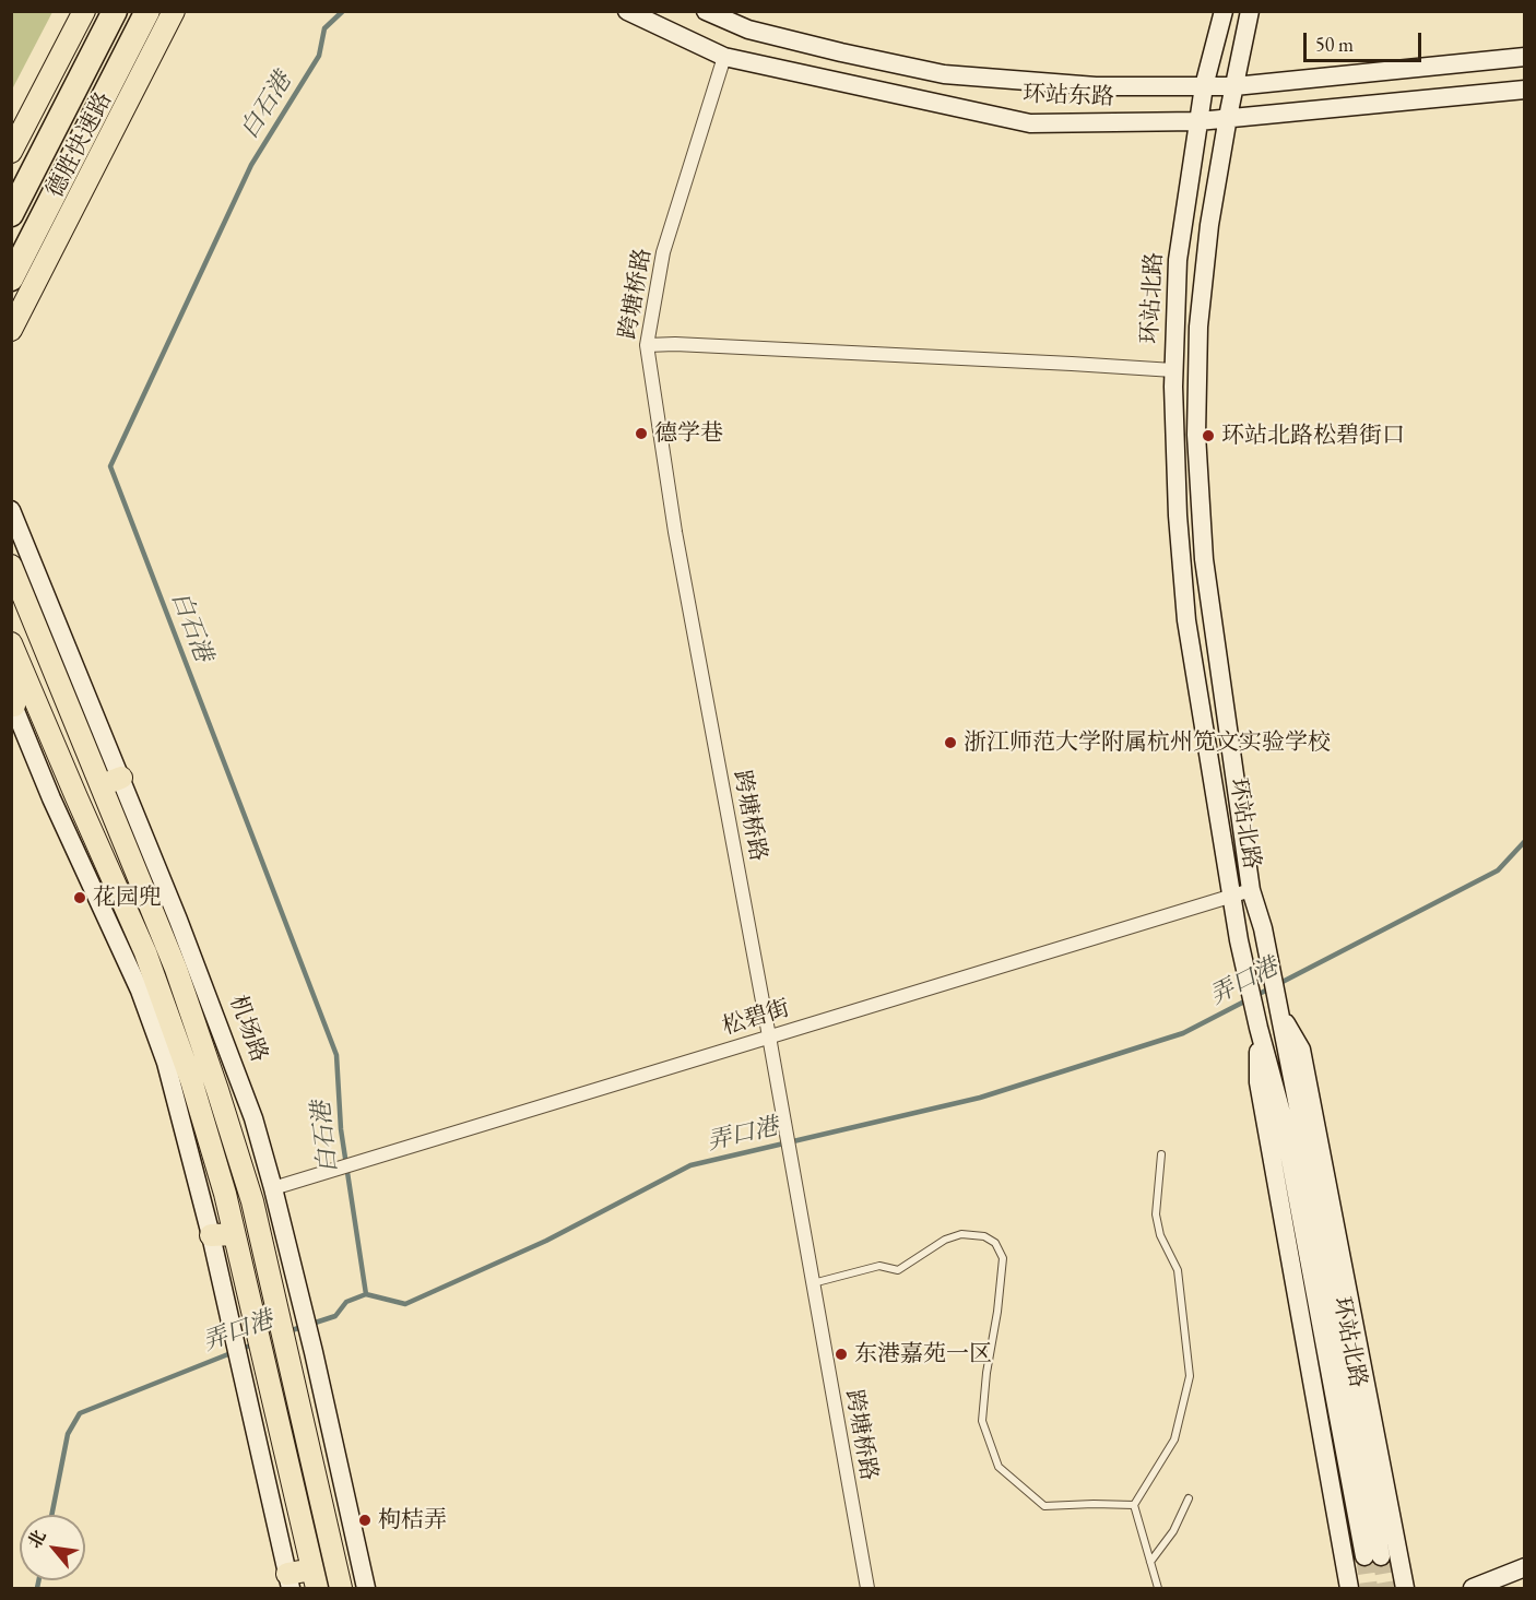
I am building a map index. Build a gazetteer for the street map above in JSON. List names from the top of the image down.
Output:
{
  "streets": {
    "highway": ["德胜快速路"],
    "main road": ["环站东路", "环站北路", "机场路"],
    "street": ["跨塘桥路", "松碧街"]
  },
  "crossings": [
    ["环站东路", "跨塘桥路"],
    ["环站东路", "环站北路"],
    ["跨塘桥路", "松碧街"],
    ["环站北路", "松碧街"],
    ["松碧街", "机场路"]
  ],
  "water": ["白石港", "弄口港"],
  "places": [
    "德学巷",
    "环站北路松碧街口",
    "浙江师范大学附属杭州笕文实验学校",
    "花园兜",
    "东港嘉苑一区",
    "枸桔弄"
  ],
  "scale_bar": "50 m",
  "north": "top left"
}
